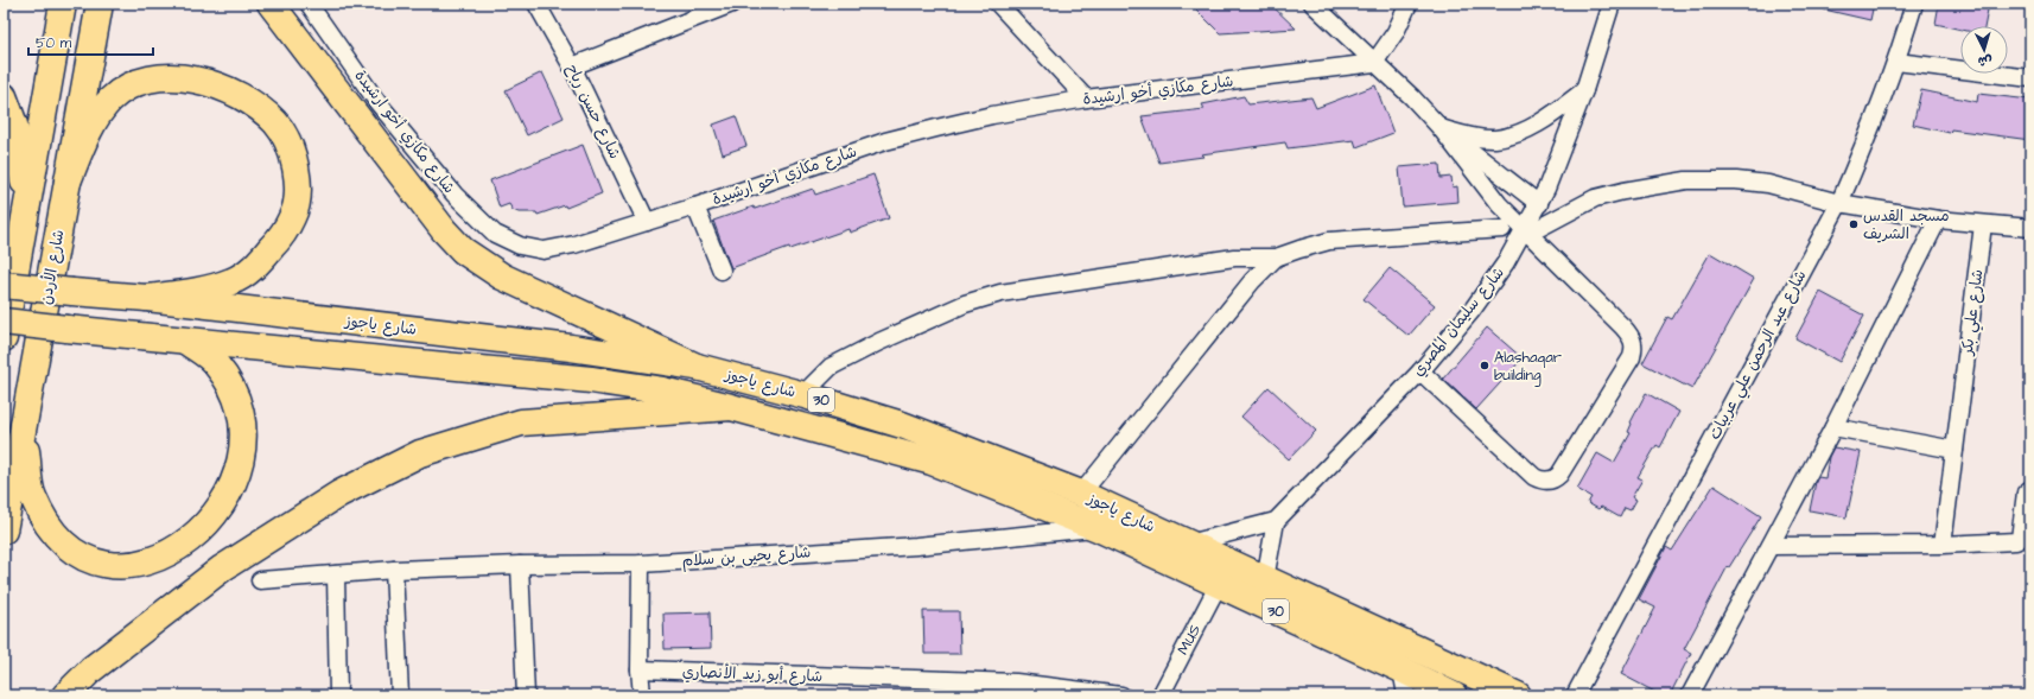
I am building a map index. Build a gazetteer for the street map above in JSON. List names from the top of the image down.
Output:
{
  "streets": {
    "main road": ["شارع الأردن", "شارع ياجوز", "30"],
    "street": [
      "شارع مكازي أخو ارشيدة",
      "شارع حسن رباح",
      "شارع علي بكر",
      "شارع سليمان المصري",
      "شارع عبد الرحمن علي عربيات",
      "شارع يحيى بن سلام",
      "MUS",
      "شارع أبو زيد الأنصاري"
    ]
  },
  "crossings": [
    ["شارع مكازي أخو ارشيدة", "شارع حسن رباح"],
    ["شارع ياجوز", "شارع يحيى بن سلام"],
    ["شارع ياجوز", "MUS"]
  ],
  "places": ["مسجد القدس الشريف", "Alashaqar building"],
  "scale_bar": "50 m",
  "north": "bottom"
}
